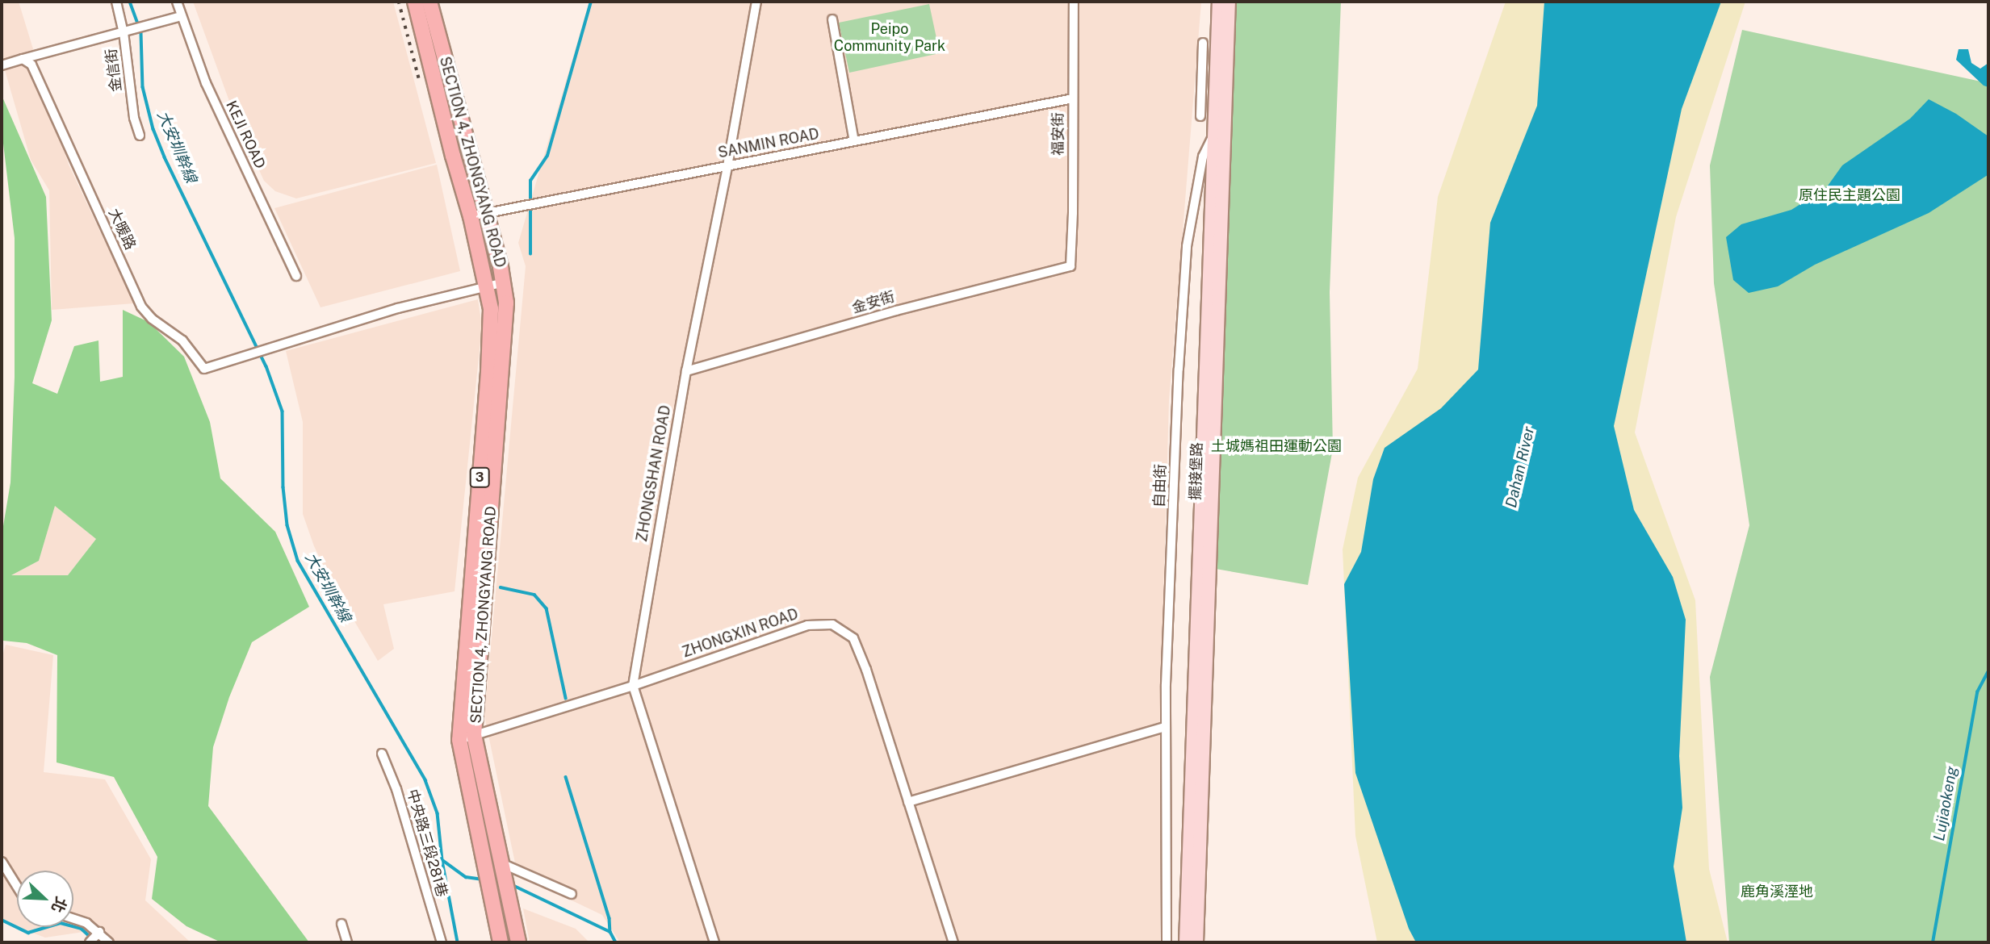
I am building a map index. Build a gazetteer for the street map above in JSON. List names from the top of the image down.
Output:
{
  "streets": {
    "main road": ["SECTION 4, ZHONGYANG ROAD", "3"],
    "street": [
      "金信街",
      "福安街",
      "KEJI ROAD",
      "SANMIN ROAD",
      "大暖路",
      "金安街",
      "擺接堡路",
      "ZHONGSHAN ROAD",
      "自由街",
      "ZHONGXIN ROAD",
      "中央路三段281巷"
    ]
  },
  "crossings": [
    ["福安街", "SANMIN ROAD"],
    ["福安街", "金安街"],
    ["SANMIN ROAD", "SECTION 4, ZHONGYANG ROAD"],
    ["SANMIN ROAD", "ZHONGSHAN ROAD"],
    ["SECTION 4, ZHONGYANG ROAD", "大暖路"],
    ["SECTION 4, ZHONGYANG ROAD", "3"],
    ["SECTION 4, ZHONGYANG ROAD", "ZHONGXIN ROAD"],
    ["金安街", "ZHONGSHAN ROAD"],
    ["擺接堡路", "自由街"],
    ["ZHONGSHAN ROAD", "ZHONGXIN ROAD"]
  ],
  "water": ["大安圳幹線", "Dahan River", "Lujiaokeng"],
  "parks": [
    "Peipo Community Park",
    "原住民主題公園",
    "土城媽祖田運動公園",
    "鹿角溪溼地"
  ],
  "north": "bottom right"
}
